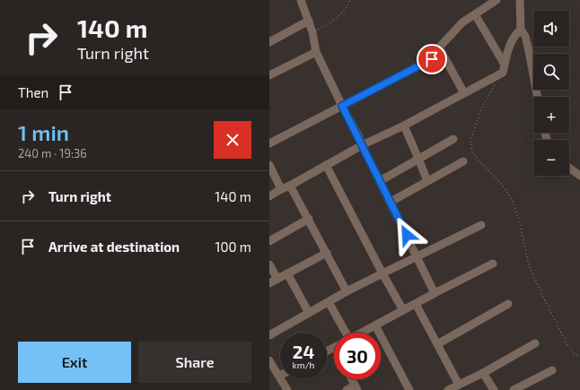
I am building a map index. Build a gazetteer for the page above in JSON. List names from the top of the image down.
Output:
{
  "page": {
    "turn": ["140 m", "Turn right"],
    "map_buttons": ["+", "−"],
    "then": "Then",
    "heading": ["1 min", "240 m · 19:36"],
    "list": [
      {
        "name": "Turn right",
        "value": "140 m"
      },
      {
        "name": "Arrive at destination",
        "value": "100 m"
      }
    ],
    "speed": "24 km/h",
    "limit": "30",
    "buttons": ["Exit", "Share"]
  }
}
